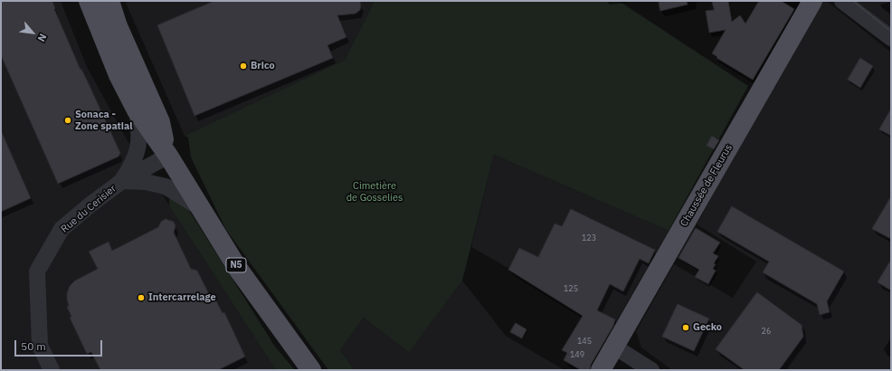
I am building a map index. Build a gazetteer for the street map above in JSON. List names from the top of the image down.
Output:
{
  "streets": {
    "main road": ["Chaussée de Fleurus", "N5"],
    "street": ["Rue du Cerisier"]
  },
  "crossings": [
    ["Rue du Cerisier", "N5"]
  ],
  "parks": ["Cimetière de Gosselies"],
  "places": [
    "Brico",
    "Sonaca - Zone spatial",
    "Intercarrelage",
    "Gecko"
  ],
  "house_numbers": [
    "123",
    "125",
    "26",
    "145",
    "149"
  ],
  "scale_bar": "50 m",
  "north": "bottom right"
}
